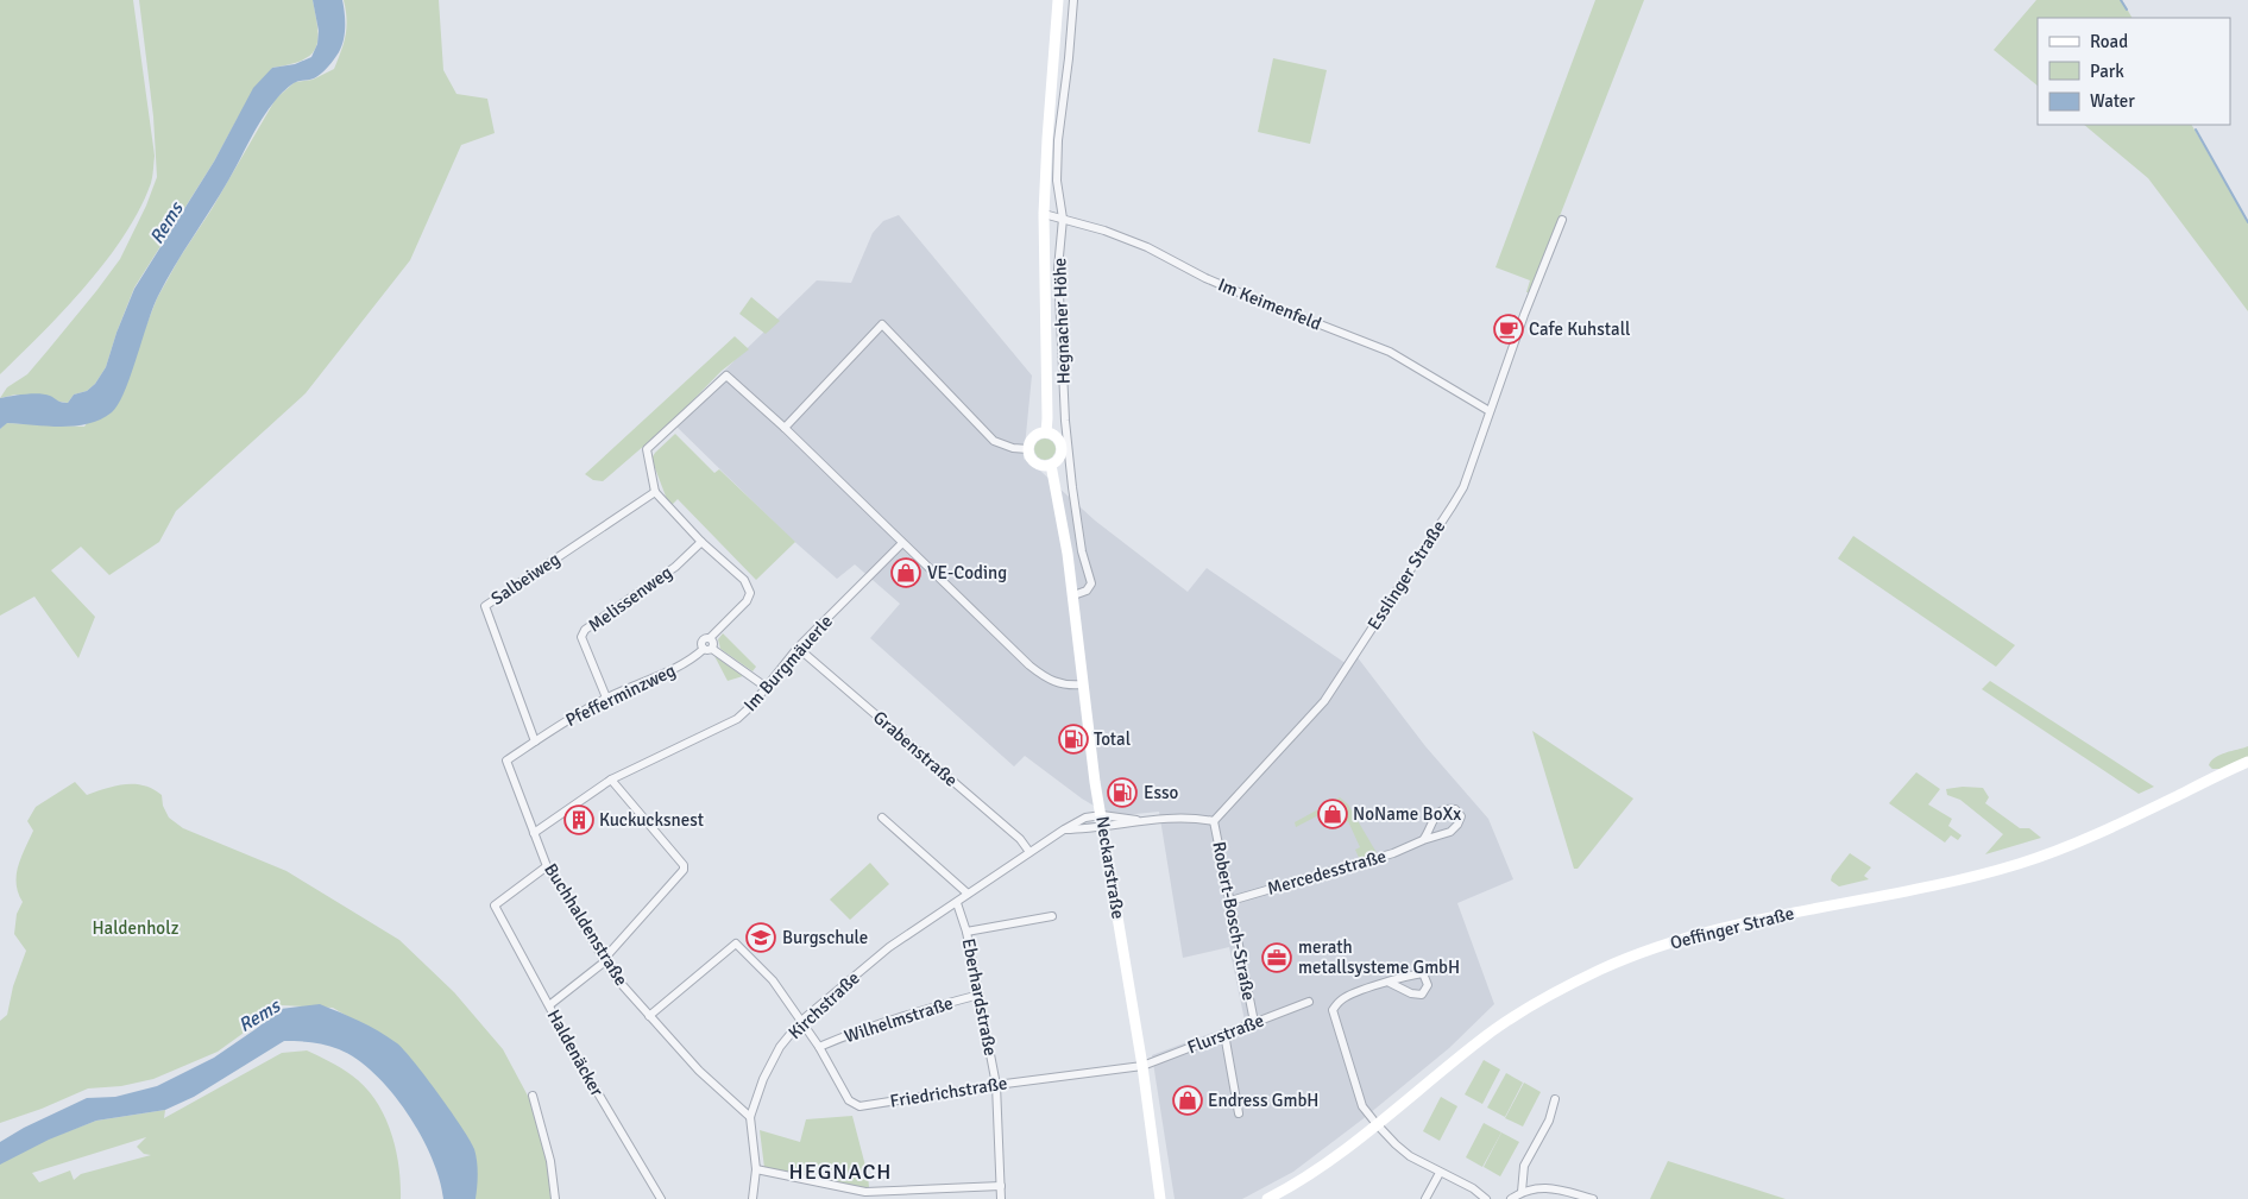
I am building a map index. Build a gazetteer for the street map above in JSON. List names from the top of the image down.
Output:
{
  "streets": {
    "main road": ["Hegnacher Höhe", "Neckarstraße", "Oeffinger Straße"],
    "street": [
      "Im Keimenfeld",
      "Esslinger Straße",
      "Salbeiweg",
      "Melissenweg",
      "Im Burgmäuerle",
      "Pfefferminzweg",
      "Grabenstraße",
      "Mercedesstraße",
      "Robert-Bosch-Straße",
      "Buchhaldenstraße",
      "Eberhardstraße",
      "Kirchstraße",
      "Wilhelmstraße",
      "Flurstraße",
      "Haldenäcker",
      "Friedrichstraße"
    ]
  },
  "crossings": [
    ["Im Keimenfeld", "Hegnacher Höhe"],
    ["Im Keimenfeld", "Esslinger Straße"],
    ["Hegnacher Höhe", "Neckarstraße"],
    ["Esslinger Straße", "Robert-Bosch-Straße"],
    ["Salbeiweg", "Pfefferminzweg"],
    ["Melissenweg", "Pfefferminzweg"],
    ["Im Burgmäuerle", "Grabenstraße"],
    ["Im Burgmäuerle", "Buchhaldenstraße"],
    ["Pfefferminzweg", "Buchhaldenstraße"],
    ["Grabenstraße", "Kirchstraße"],
    ["Neckarstraße", "Kirchstraße"],
    ["Neckarstraße", "Flurstraße"],
    ["Neckarstraße", "Friedrichstraße"],
    ["Mercedesstraße", "Robert-Bosch-Straße"],
    ["Robert-Bosch-Straße", "Flurstraße"],
    ["Buchhaldenstraße", "Kirchstraße"],
    ["Buchhaldenstraße", "Haldenäcker"],
    ["Buchhaldenstraße", "Friedrichstraße"],
    ["Eberhardstraße", "Kirchstraße"],
    ["Eberhardstraße", "Wilhelmstraße"],
    ["Eberhardstraße", "Friedrichstraße"],
    ["Kirchstraße", "Friedrichstraße"],
    ["Wilhelmstraße", "Friedrichstraße"],
    ["Flurstraße", "Friedrichstraße"]
  ],
  "districts": ["HEGNACH"],
  "water": ["Rems"],
  "parks": ["Haldenholz"],
  "places": {
    "cafe": ["Cafe Kuhstall"],
    "shop": ["VE-Coding", "NoName BoXx", "Endress GmbH"],
    "fuel station": ["Total", "Esso"],
    "building": ["Kuckucksnest"],
    "school or university": ["Burgschule"],
    "office": ["merath metallsysteme GmbH"]
  },
  "legend": ["Road", "Park", "Water"]
}
